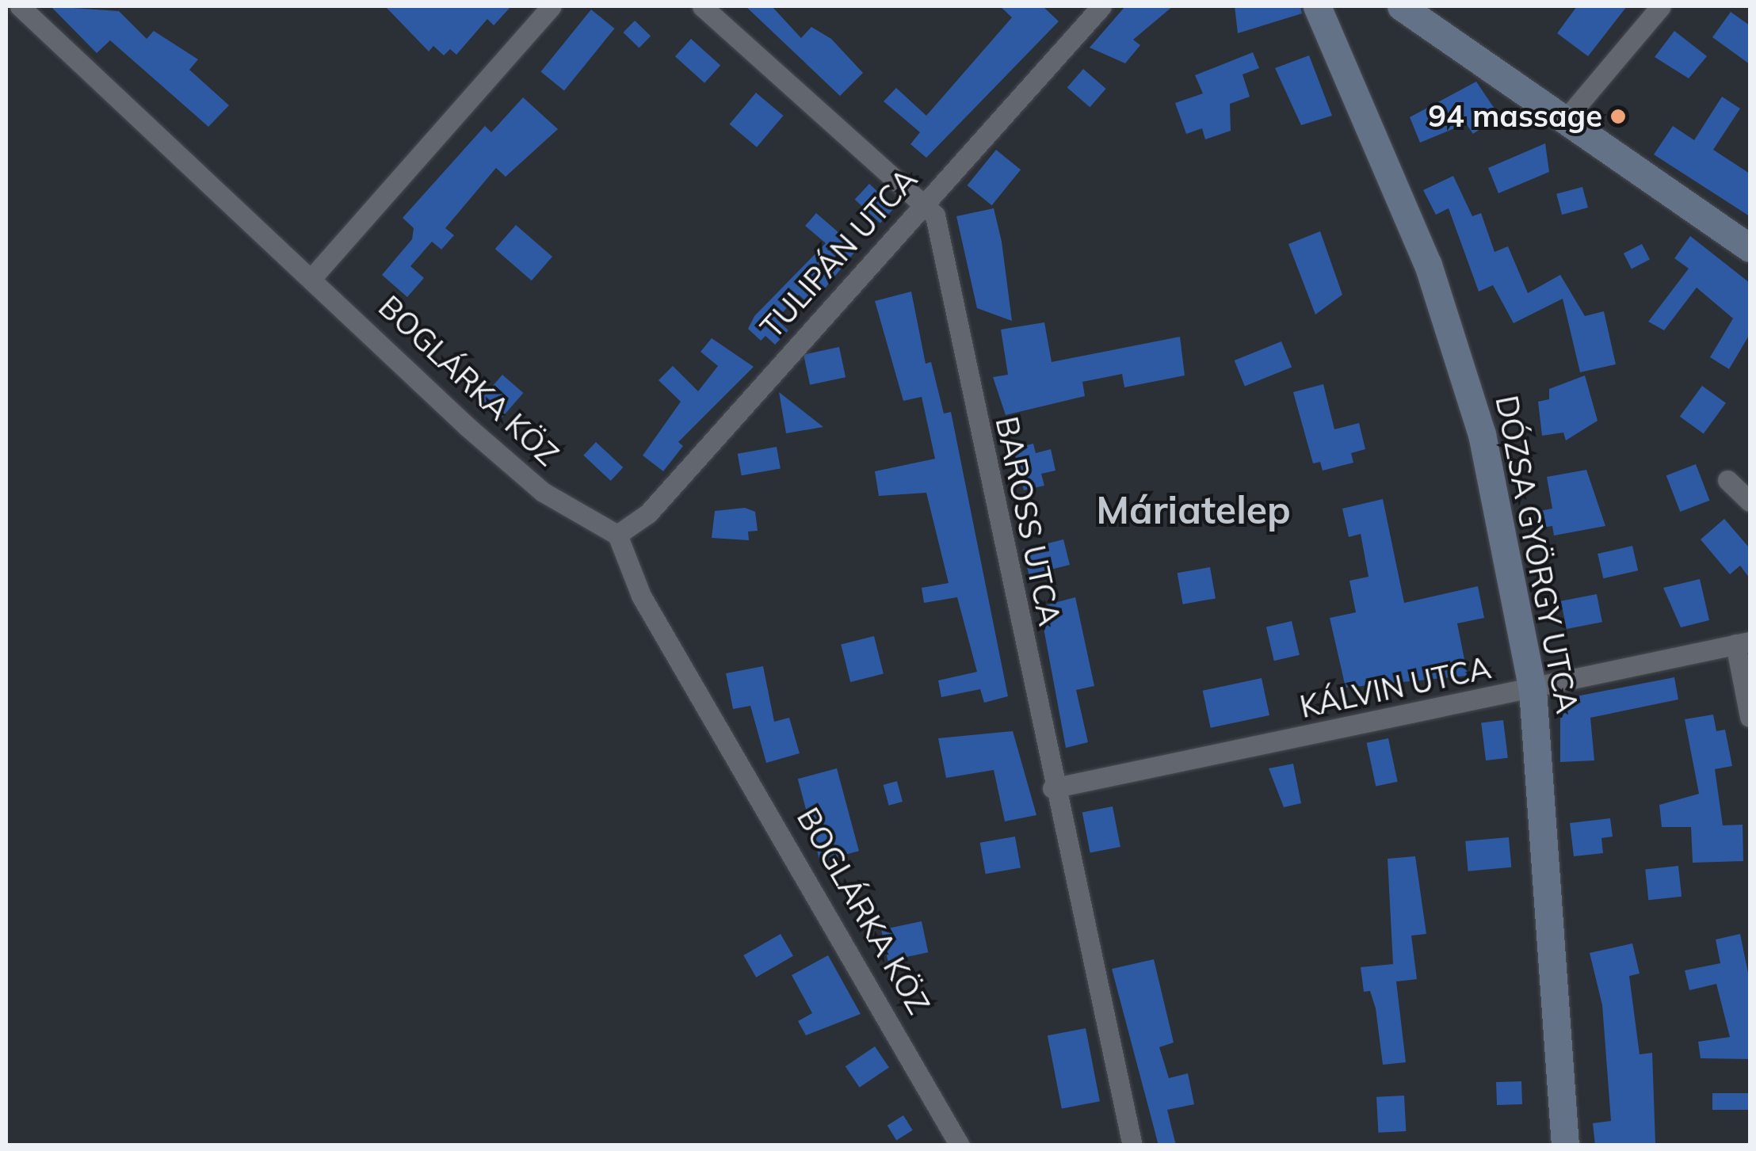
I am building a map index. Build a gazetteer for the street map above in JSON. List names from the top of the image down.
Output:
{
  "streets": {
    "main road": ["DÓZSA GYÖRGY UTCA"],
    "street": [
      "TULIPÁN UTCA",
      "BOGLÁRKA KÖZ",
      "BAROSS UTCA",
      "KÁLVIN UTCA"
    ]
  },
  "crossings": [
    ["TULIPÁN UTCA", "BOGLÁRKA KÖZ"],
    ["TULIPÁN UTCA", "BAROSS UTCA"],
    ["BAROSS UTCA", "KÁLVIN UTCA"],
    ["DÓZSA GYÖRGY UTCA", "KÁLVIN UTCA"]
  ],
  "districts": ["Máriatelep"],
  "places": ["94 massage"]
}
